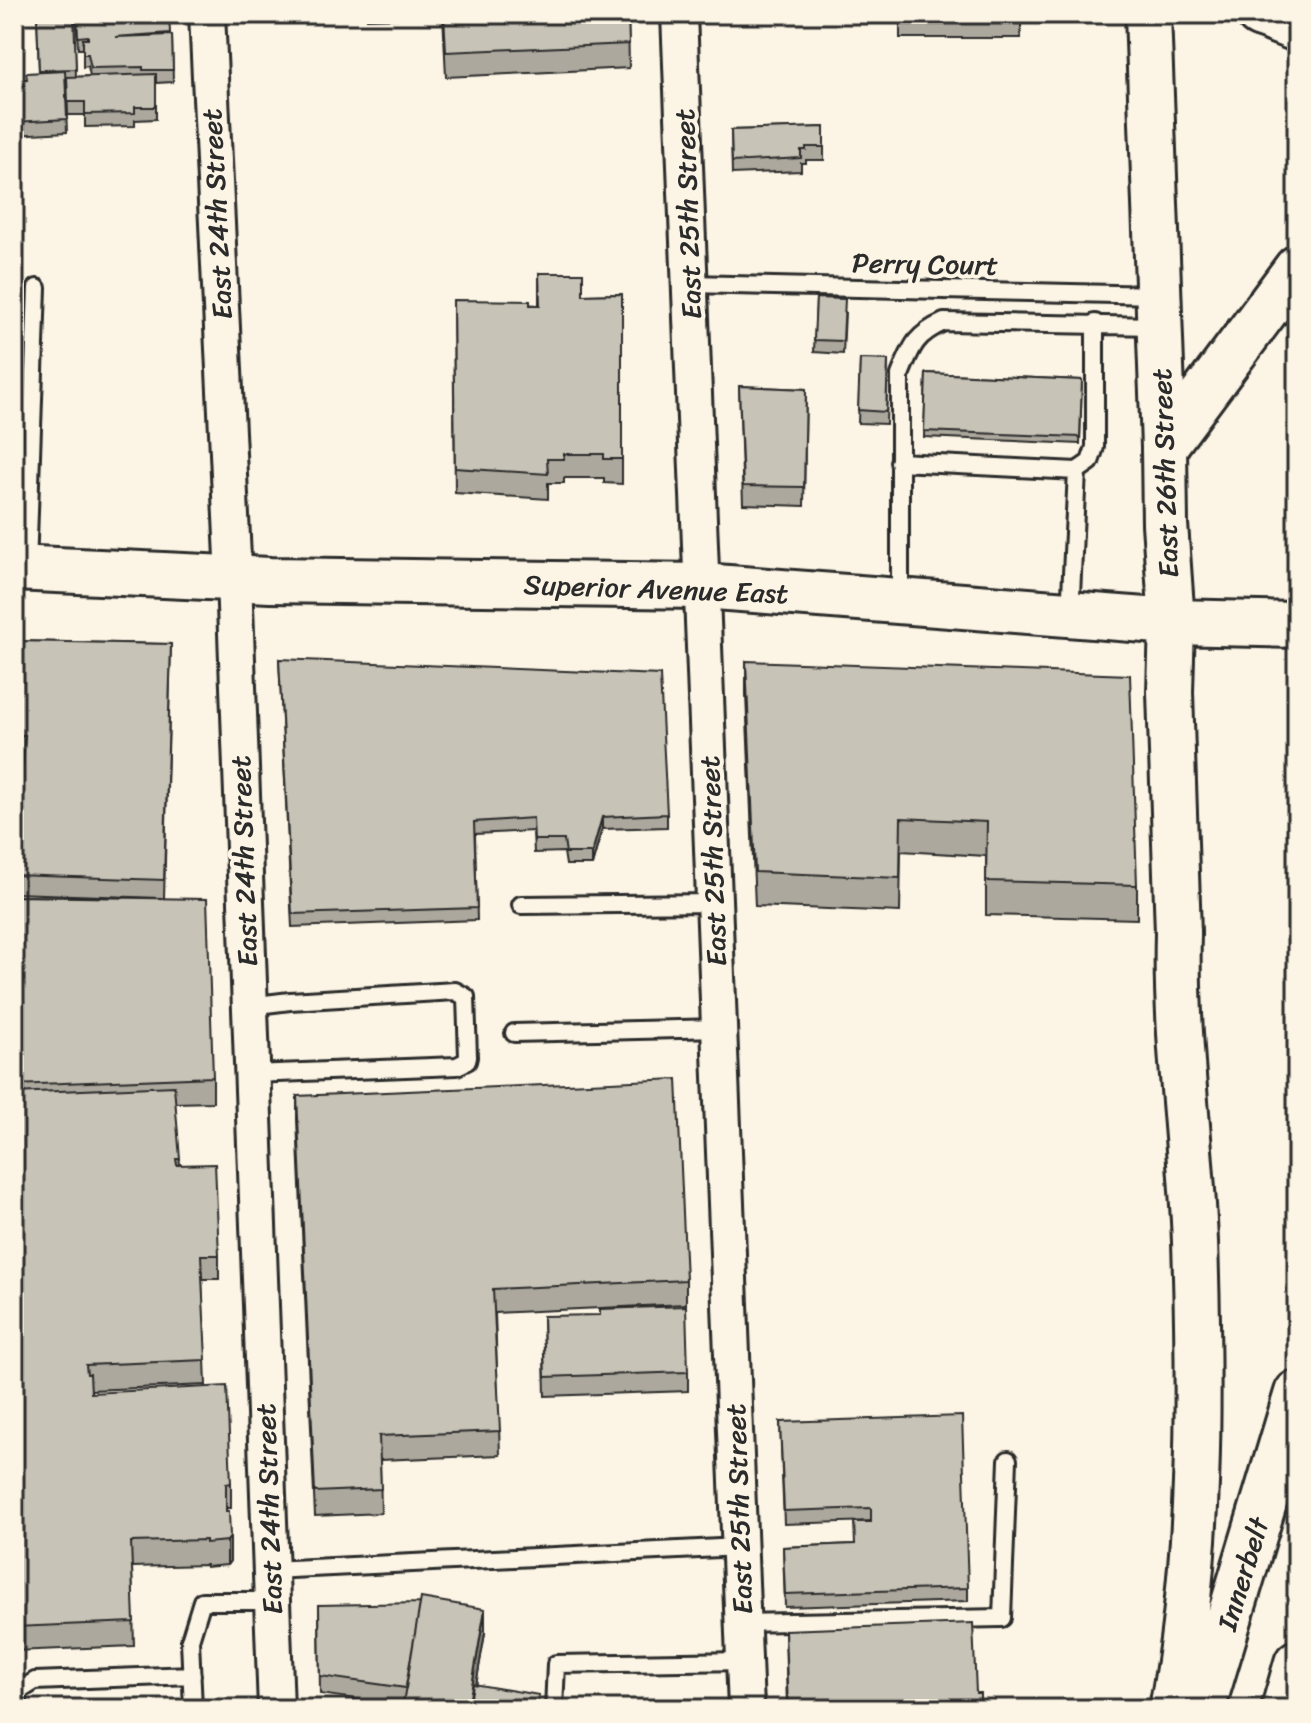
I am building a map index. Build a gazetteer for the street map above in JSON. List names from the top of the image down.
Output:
{
  "streets": {
    "main road": ["East 26th Street", "Superior Avenue East", "Innerbelt"],
    "street": ["East 24th Street", "East 25th Street"],
    "lane": ["Perry Court"]
  },
  "crossings": [
    ["East 24th Street", "Superior Avenue East"],
    ["East 25th Street", "Perry Court"],
    ["East 25th Street", "Superior Avenue East"],
    ["Perry Court", "East 26th Street"],
    ["East 26th Street", "Superior Avenue East"]
  ]
}
